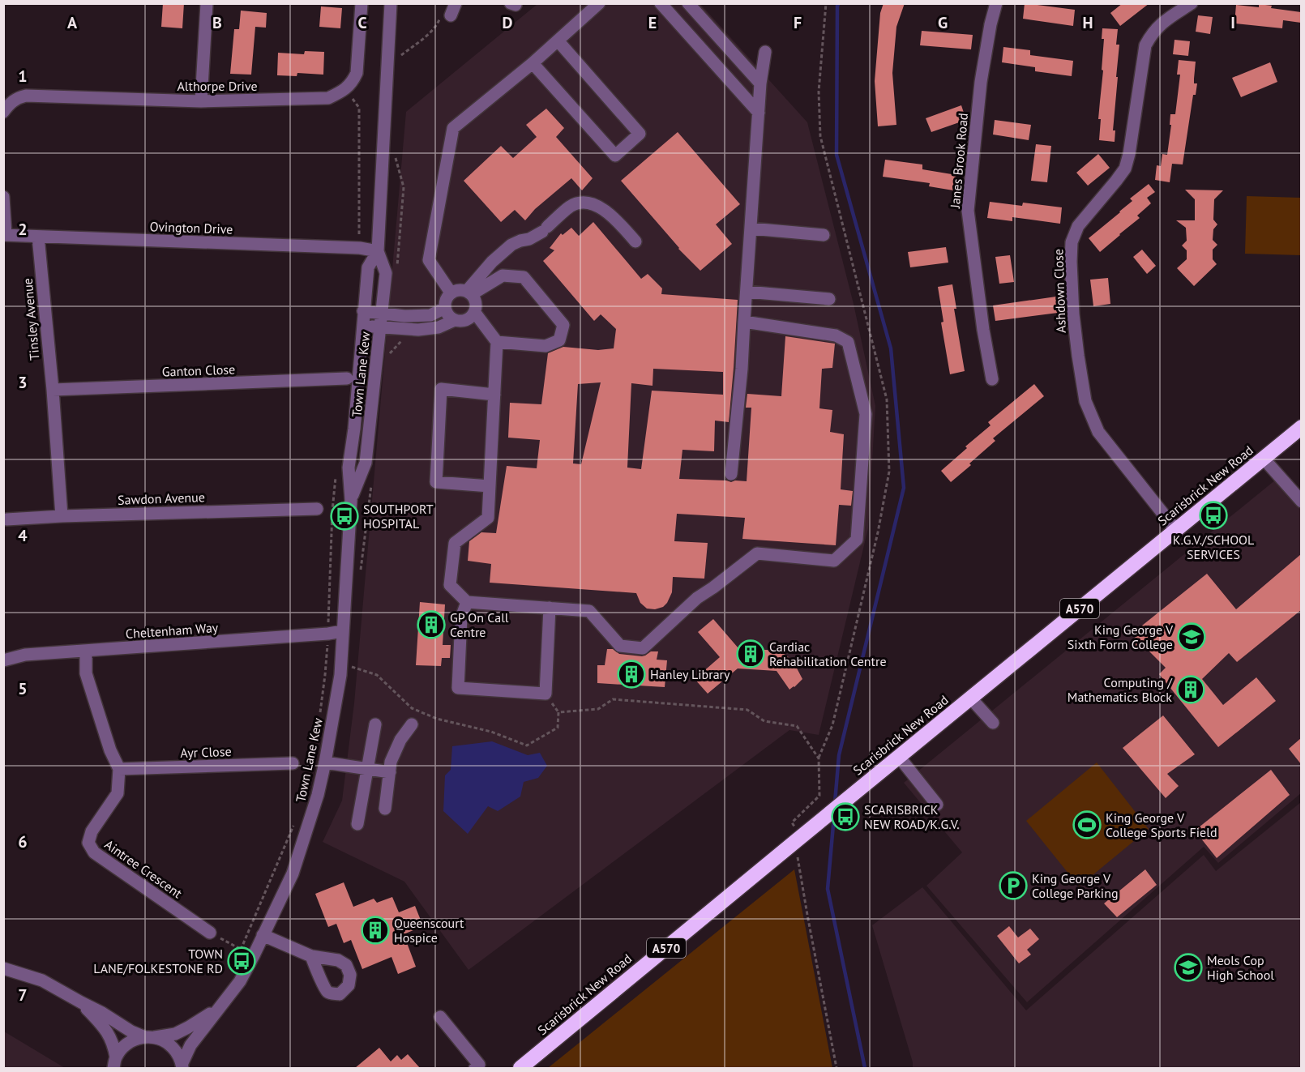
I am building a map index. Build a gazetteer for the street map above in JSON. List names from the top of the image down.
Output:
{
  "streets": {
    "highway": ["Scarisbrick New Road", "A570"],
    "street": [
      "Althorpe Drive",
      "Janes Brook Road",
      "Ovington Drive",
      "Ashdown Close",
      "Tinsley Avenue",
      "Ganton Close",
      "Town Lane Kew",
      "Sawdon Avenue",
      "Cheltenham Way",
      "Ayr Close",
      "Aintree Crescent"
    ]
  },
  "crossings": [
    ["Ovington Drive", "Tinsley Avenue"],
    ["Ovington Drive", "Town Lane Kew"],
    ["Ashdown Close", "Scarisbrick New Road"],
    ["Tinsley Avenue", "Ganton Close"],
    ["Tinsley Avenue", "Sawdon Avenue"],
    ["Town Lane Kew", "Cheltenham Way"],
    ["Cheltenham Way", "Aintree Crescent"],
    ["Ayr Close", "Aintree Crescent"]
  ],
  "places": {
    "bus stop": [
      "K.G.V./SCHOOL SERVICES",
      "SOUTHPORT HOSPITAL",
      "SCARISBRICK NEW ROAD/K.G.V.",
      "TOWN LANE/FOLKESTONE RD"
    ],
    "building": [
      "GP On Call Centre",
      "Cardiac Rehabilitation Centre",
      "Hanley Library",
      "Computing / Mathematics Block",
      "Queenscourt Hospice"
    ],
    "school or university": ["King George V Sixth Form College", "Meols Cop High School"],
    "sports": ["King George V College Sports Field"],
    "parking": ["King George V College Parking"]
  },
  "grid": {
    "columns": [
      "A",
      "B",
      "C",
      "D",
      "E",
      "F",
      "G",
      "H",
      "I"
    ],
    "rows": [
      "1",
      "2",
      "3",
      "4",
      "5",
      "6",
      "7"
    ]
  }
}
